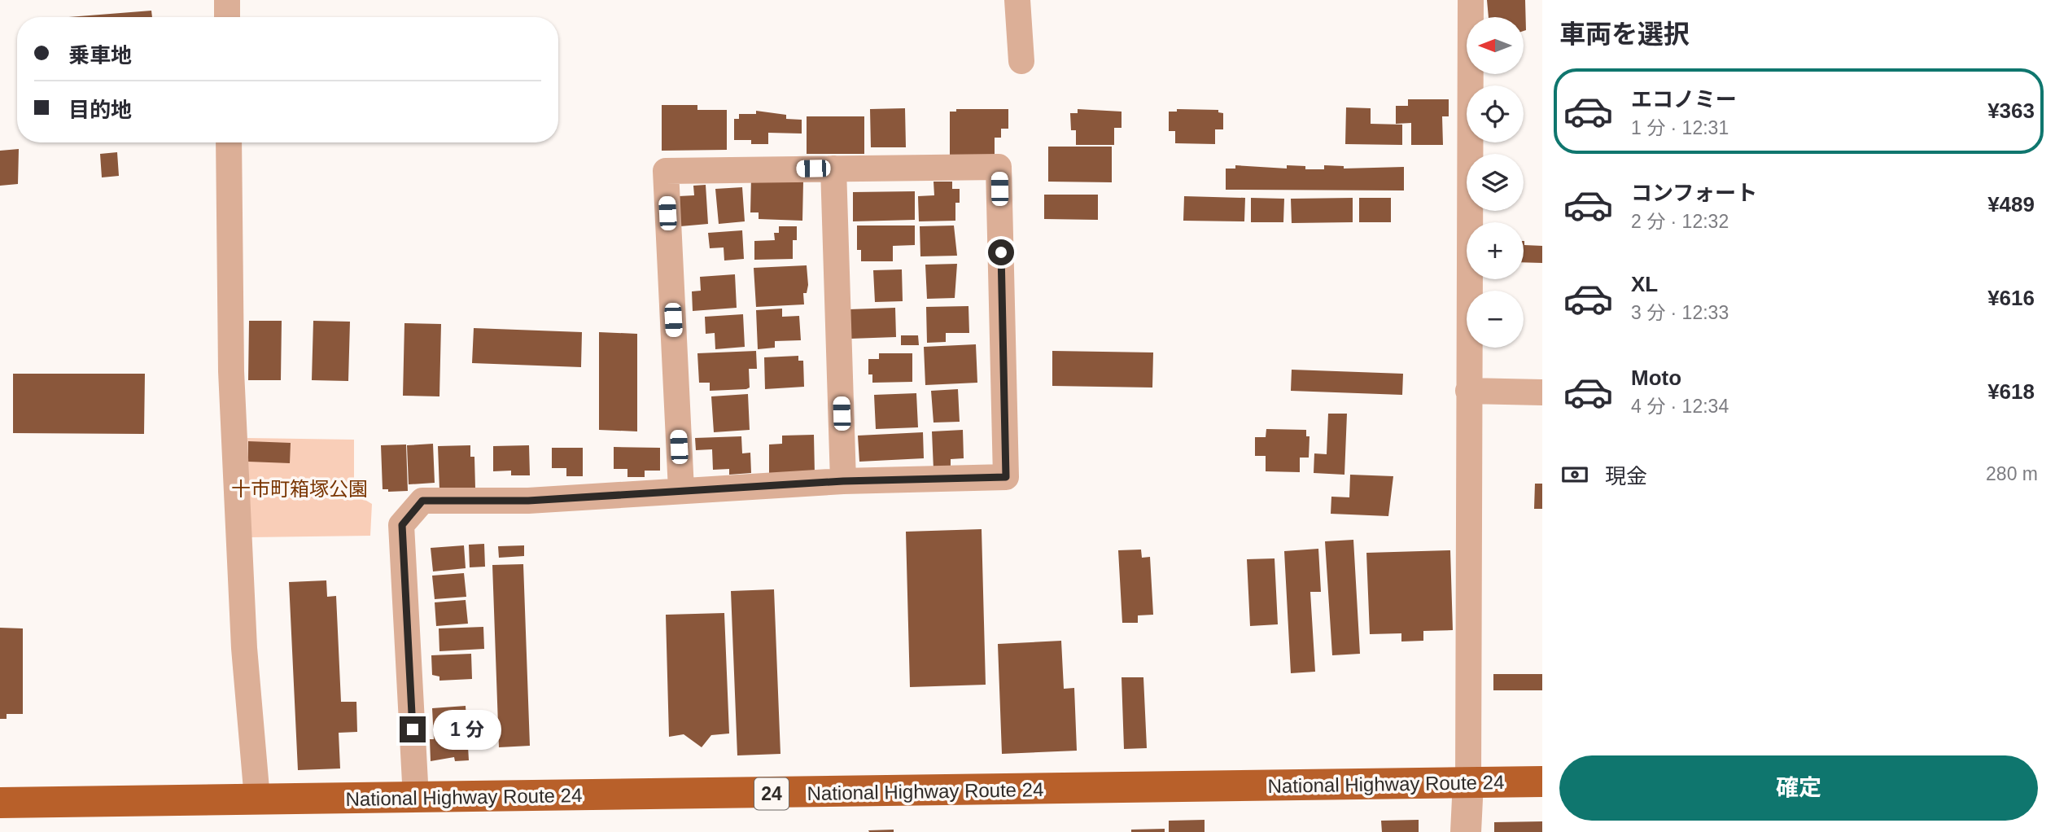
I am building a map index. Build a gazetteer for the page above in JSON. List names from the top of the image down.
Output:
{
  "streets": {
    "highway": ["National Highway Route 24", "24"]
  },
  "parks": ["十市町箱塚公園"],
  "north": "left",
  "page": {
    "heading": "車両を選択",
    "map_buttons": ["+", "−"],
    "banner": ["乗車地", "目的地"],
    "list": [
      {
        "name": "エコノミー",
        "note": "1 分 · 12:31",
        "value": "¥363"
      },
      {
        "name": "コンフォート",
        "note": "2 分 · 12:32",
        "value": "¥489"
      },
      {
        "name": "XL",
        "note": "3 分 · 12:33",
        "value": "¥616"
      },
      {
        "name": "Moto",
        "note": "4 分 · 12:34",
        "value": "¥618"
      }
    ],
    "pay": ["現金", "280 m"],
    "bubble": "1 分",
    "buttons": "確定"
  }
}
